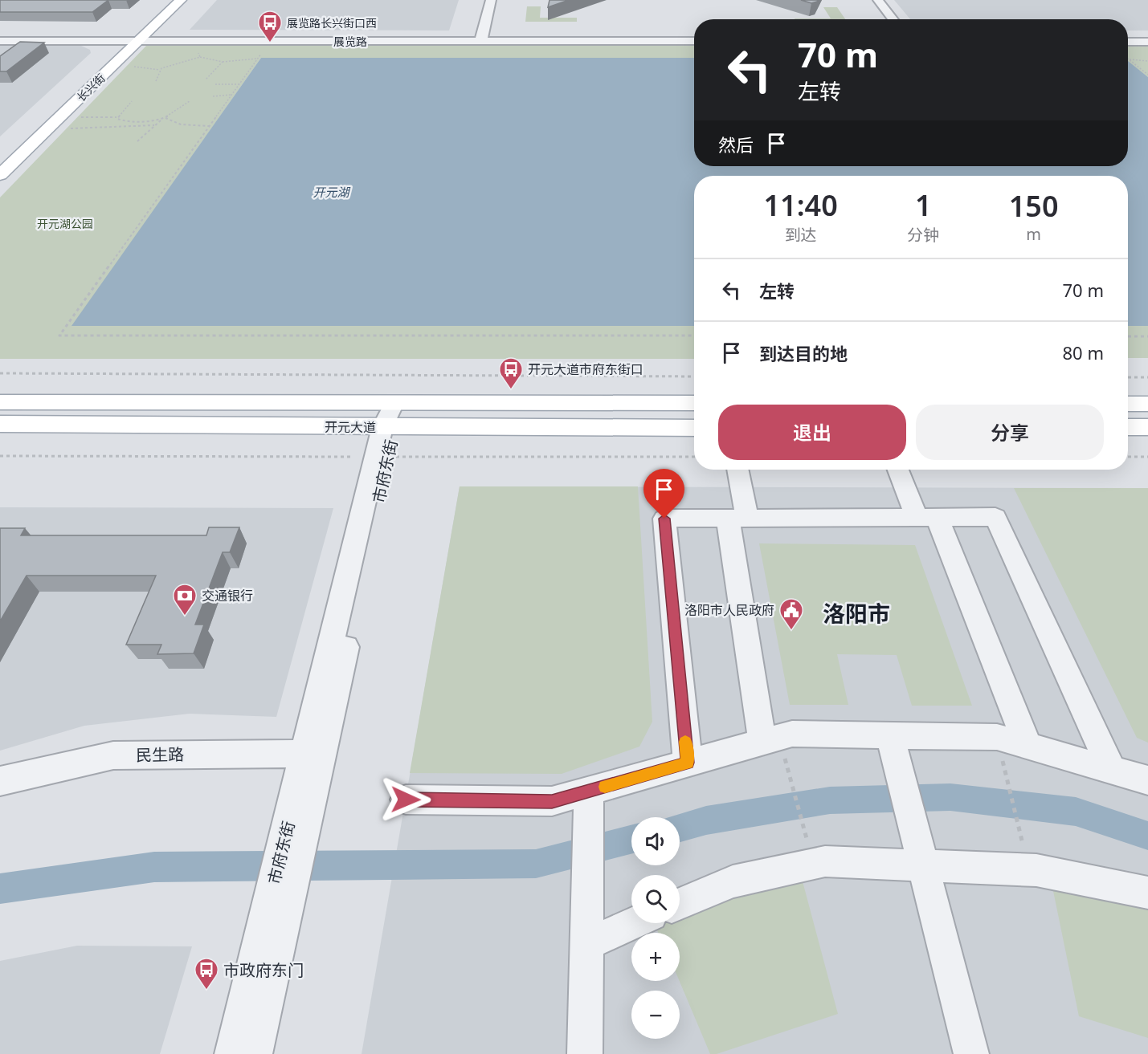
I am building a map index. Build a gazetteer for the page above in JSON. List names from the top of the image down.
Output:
{
  "streets": {
    "main road": ["长兴街", "开元大道"],
    "street": ["展览路", "市府东街", "民生路"]
  },
  "crossings": [
    ["展览路", "长兴街"],
    ["开元大道", "市府东街"],
    ["市府东街", "民生路"]
  ],
  "districts": ["洛阳市"],
  "water": ["开元湖"],
  "parks": ["开元湖公园"],
  "places": {
    "bus stop": ["展览路长兴街口西", "开元大道市府东街口", "市政府东门"],
    "bank": ["交通银行"],
    "public building": ["洛阳市人民政府"]
  },
  "page": {
    "turn": ["70 m", "左转"],
    "then": "然后",
    "eta": [
      "11:40",
      "到达",
      "1",
      "分钟",
      "150",
      "m"
    ],
    "list": [
      {
        "name": "左转",
        "value": "70 m"
      },
      {
        "name": "到达目的地",
        "value": "80 m"
      }
    ],
    "buttons": ["退出", "分享"],
    "map_buttons": ["+", "−"]
  }
}
